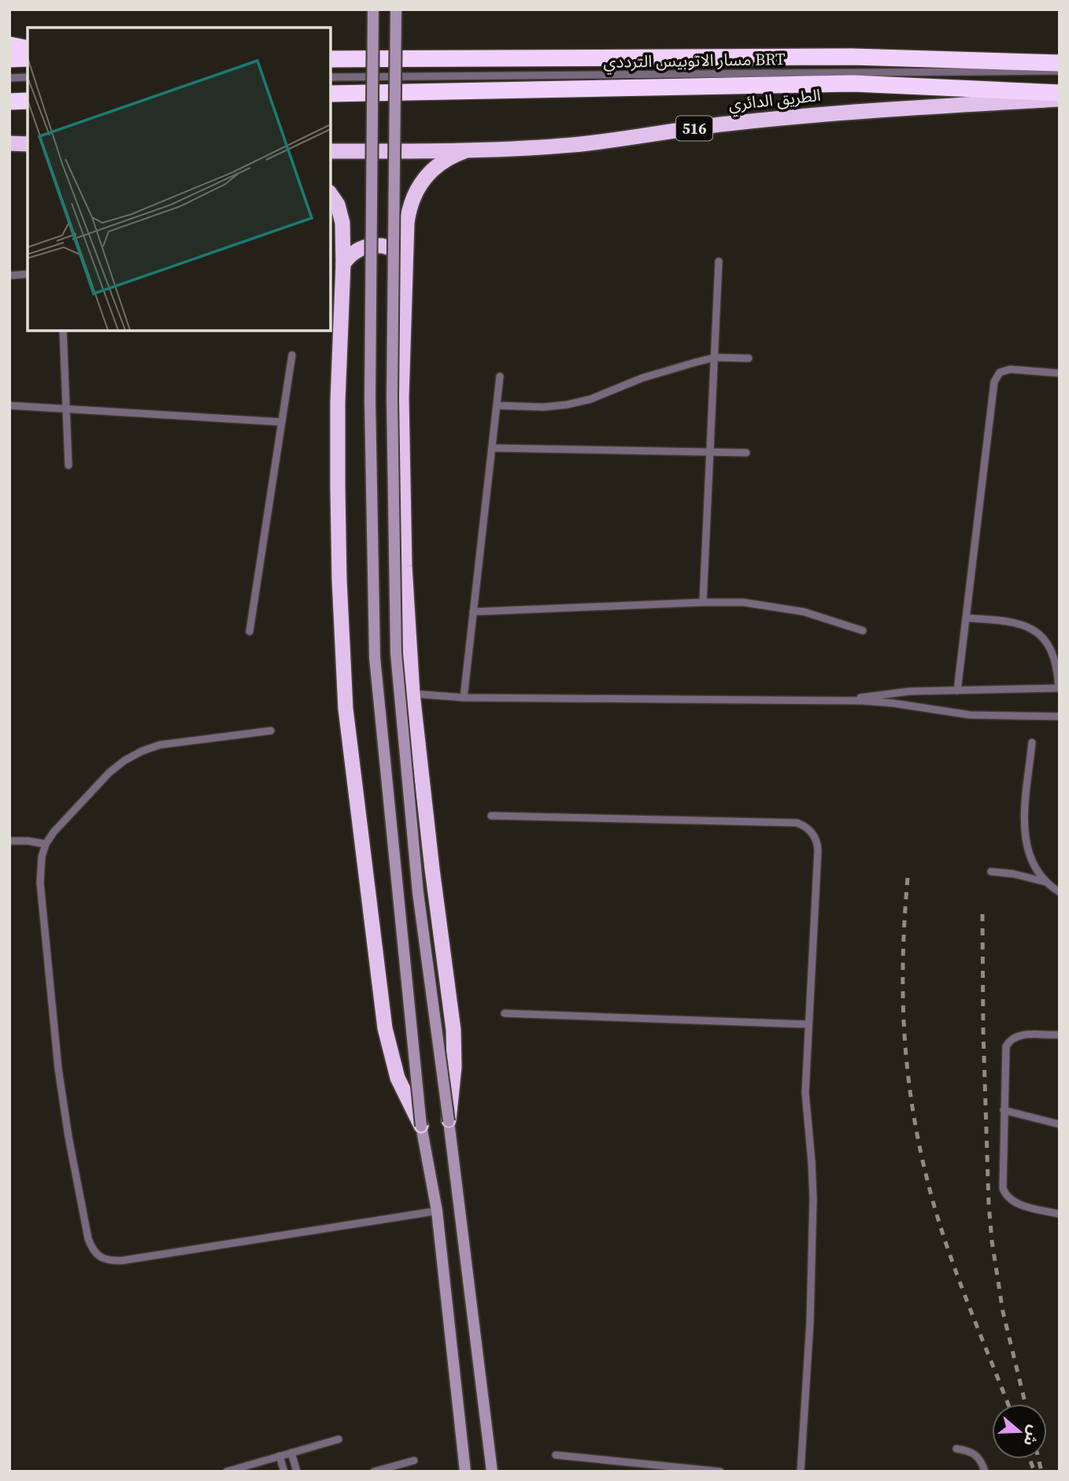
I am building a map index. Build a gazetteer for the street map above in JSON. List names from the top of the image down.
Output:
{
  "streets": {
    "highway": ["الطريق الدائري", "516"],
    "lane": ["مسار الاتوبيس الترددي BRT"]
  },
  "north": "right"
}
